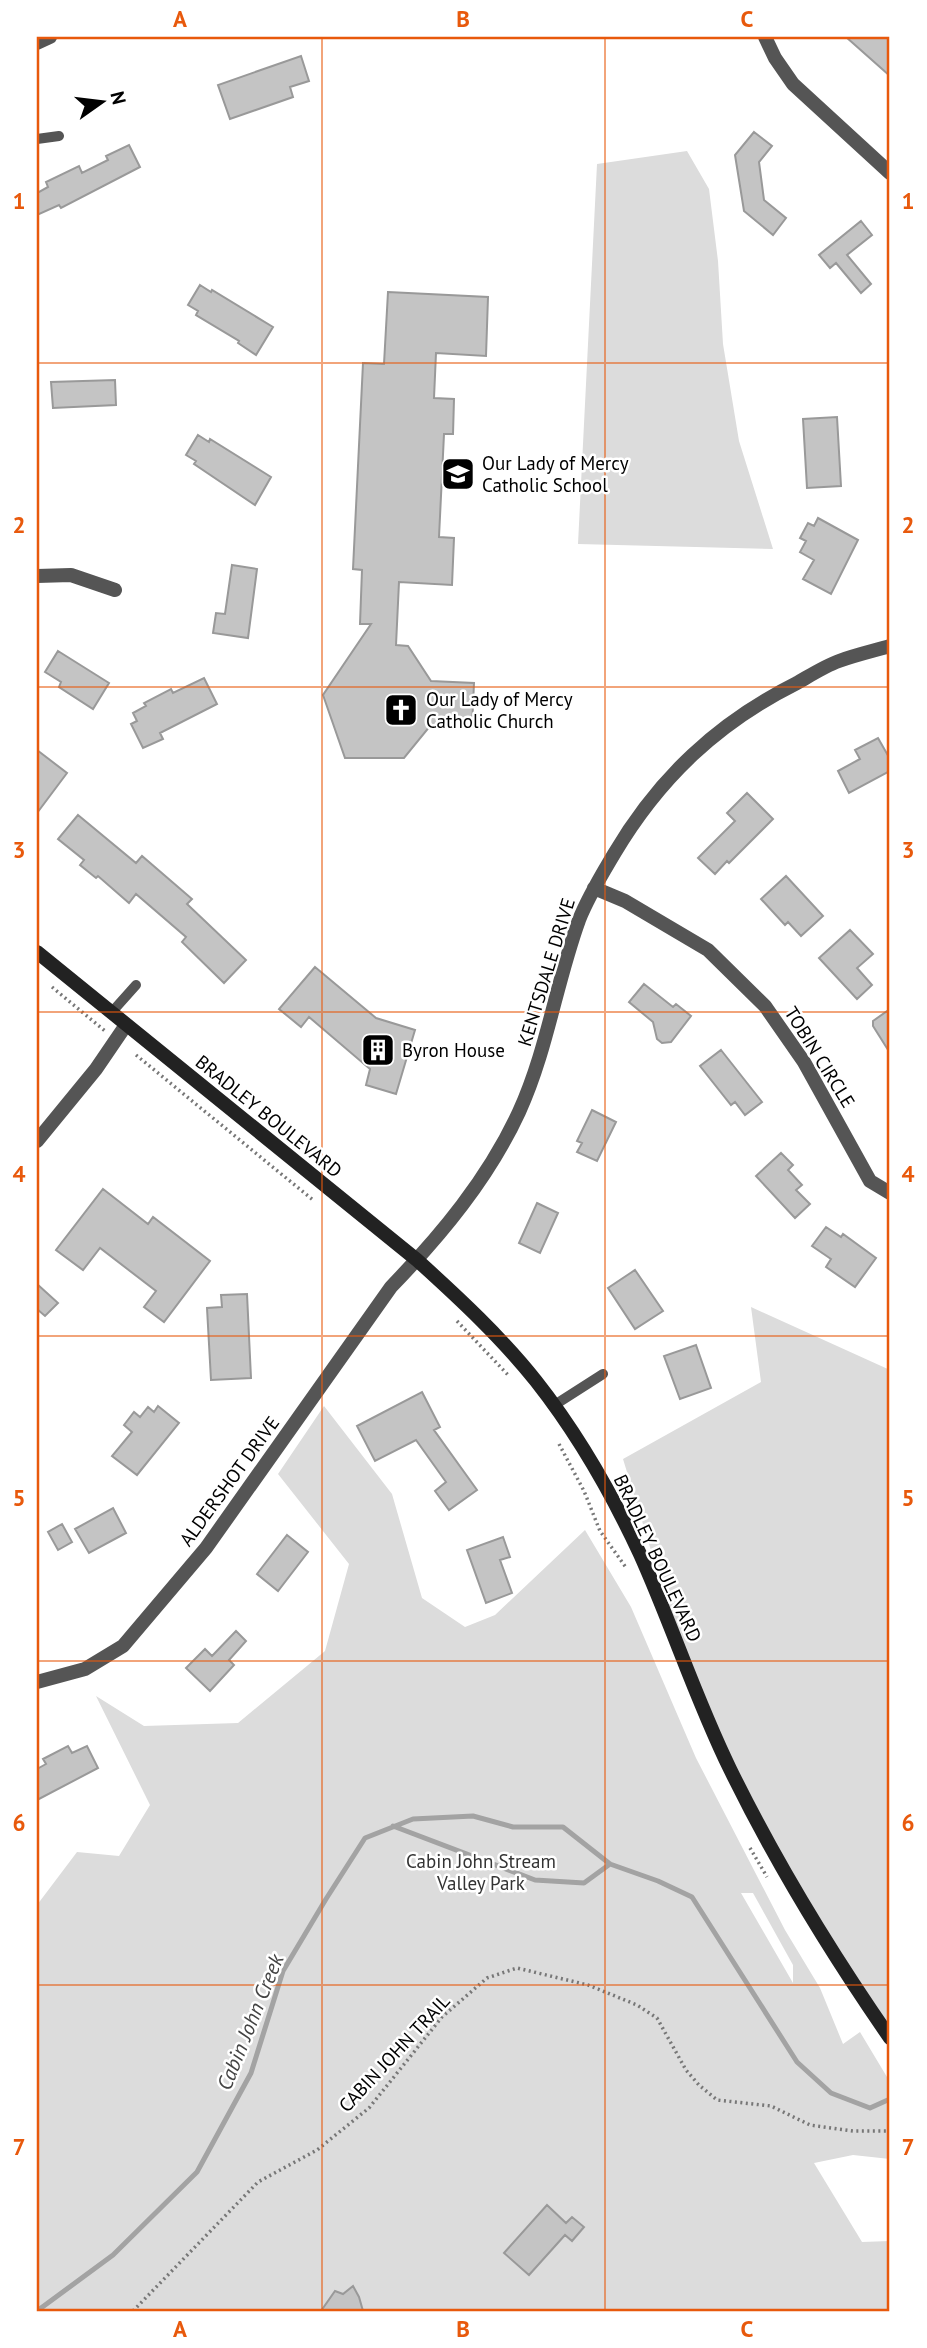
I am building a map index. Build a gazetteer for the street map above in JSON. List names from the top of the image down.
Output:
{
  "streets": {
    "main road": ["BRADLEY BOULEVARD"],
    "street": ["KENTSDALE DRIVE", "TOBIN CIRCLE", "ALDERSHOT DRIVE"],
    "path": ["CABIN JOHN TRAIL"]
  },
  "crossings": [
    ["KENTSDALE DRIVE", "TOBIN CIRCLE"],
    ["KENTSDALE DRIVE", "BRADLEY BOULEVARD"],
    ["KENTSDALE DRIVE", "ALDERSHOT DRIVE"],
    ["BRADLEY BOULEVARD", "ALDERSHOT DRIVE"]
  ],
  "water": ["Cabin John Creek"],
  "parks": ["Cabin John Stream Valley Park"],
  "places": {
    "school or university": ["Our Lady of Mercy Catholic School"],
    "church": ["Our Lady of Mercy Catholic Church"],
    "building": ["Byron House"]
  },
  "north": "right",
  "grid": {
    "columns": ["A", "B", "C"],
    "rows": [
      "1",
      "2",
      "3",
      "4",
      "5",
      "6",
      "7"
    ]
  }
}
